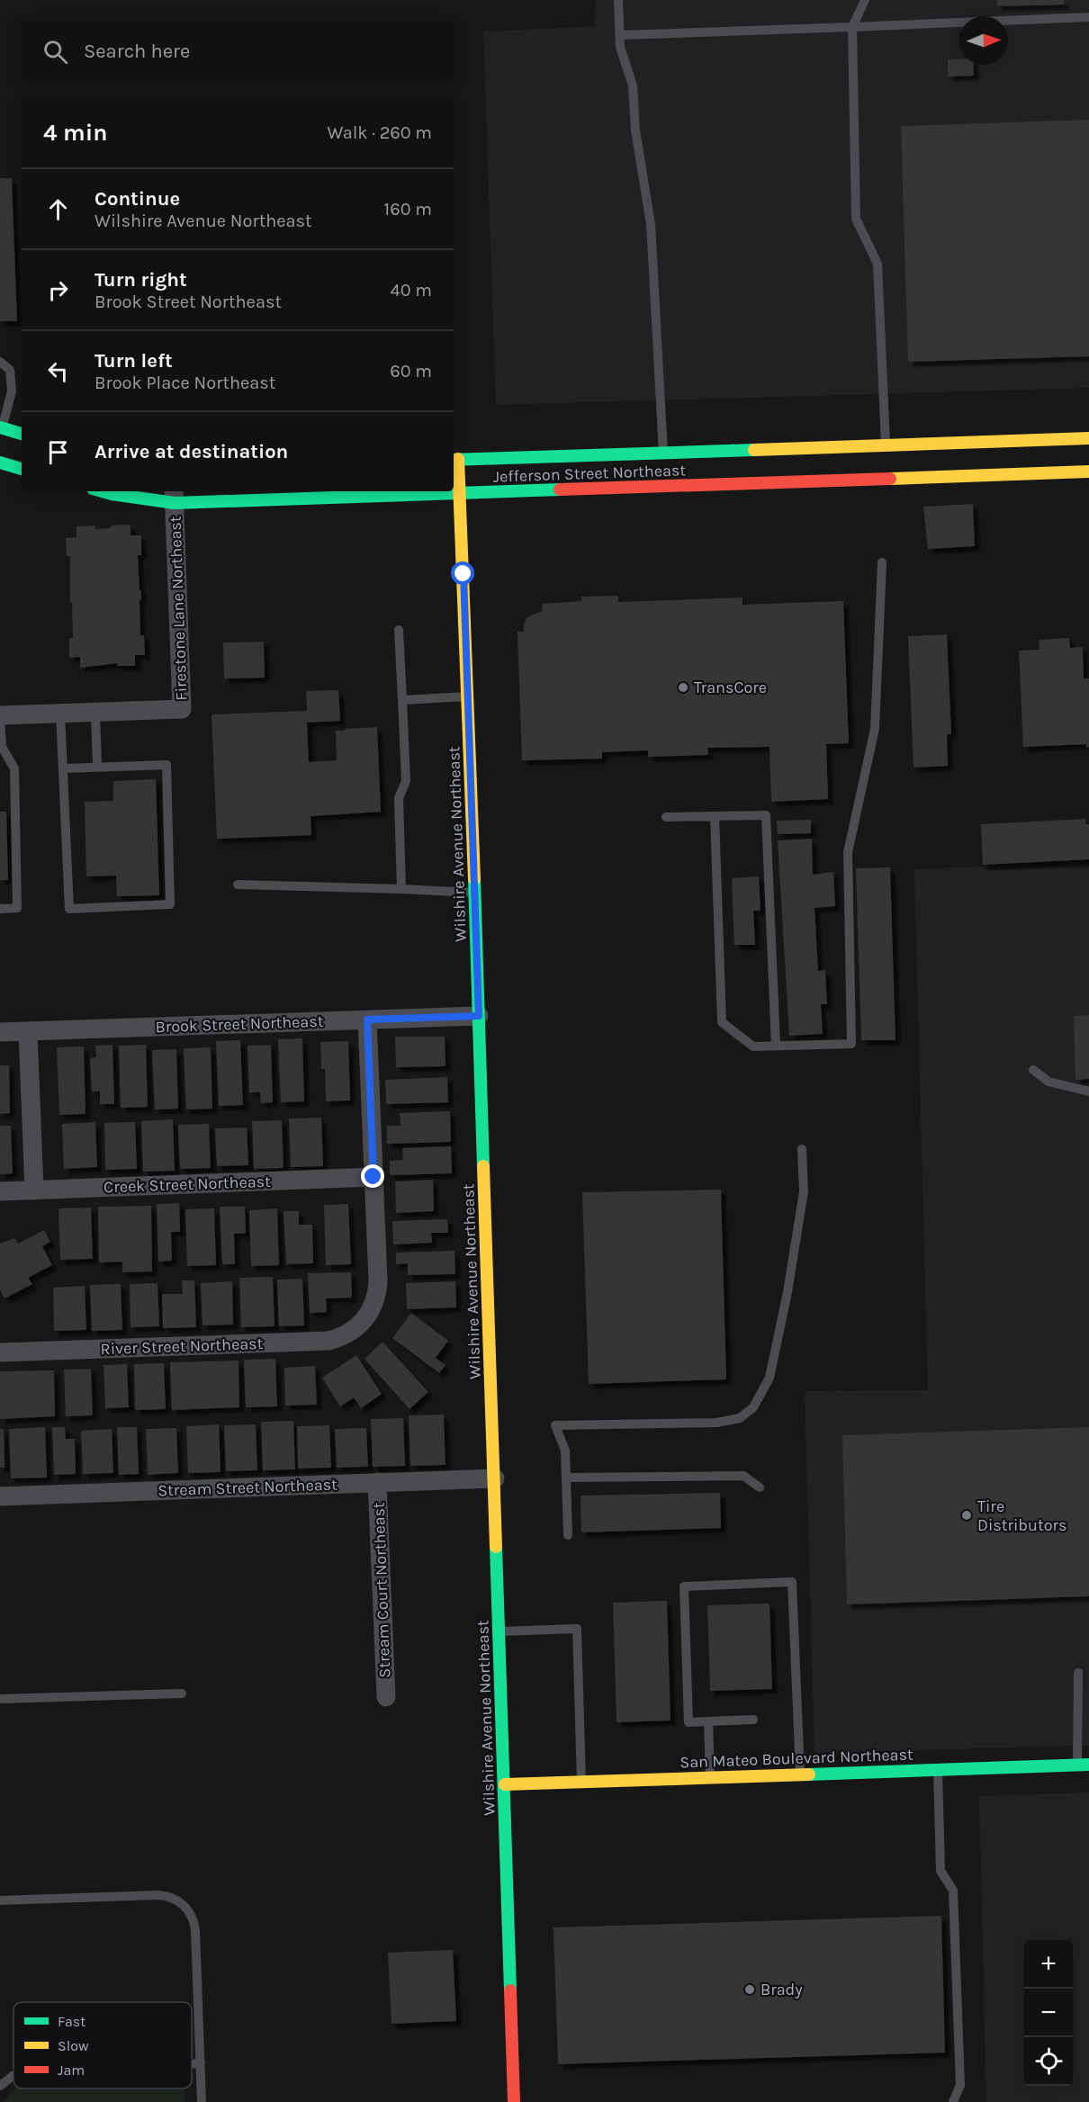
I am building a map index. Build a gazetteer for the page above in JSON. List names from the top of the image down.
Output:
{
  "streets": {
    "street": [
      "Jefferson Street Northeast",
      "Firestone Lane Northeast",
      "Wilshire Avenue Northeast",
      "Brook Street Northeast",
      "Creek Street Northeast",
      "River Street Northeast",
      "Stream Street Northeast",
      "Stream Court Northeast",
      "San Mateo Boulevard Northeast"
    ]
  },
  "crossings": [
    ["Jefferson Street Northeast", "Firestone Lane Northeast"],
    ["Jefferson Street Northeast", "Wilshire Avenue Northeast"],
    ["Wilshire Avenue Northeast", "Brook Street Northeast"],
    ["Wilshire Avenue Northeast", "Stream Street Northeast"],
    ["Wilshire Avenue Northeast", "San Mateo Boulevard Northeast"],
    ["Creek Street Northeast", "River Street Northeast"],
    ["Stream Street Northeast", "Stream Court Northeast"]
  ],
  "places": ["TransCore", "Tire Distributors", "Brady"],
  "legend": ["Fast", "Slow", "Jam"],
  "north": "right",
  "page": {
    "search": "Search here",
    "heading": ["4 min", "Walk · 260 m"],
    "list": [
      ["Continue", "Wilshire Avenue Northeast", "160 m"],
      ["Turn right", "Brook Street Northeast", "40 m"],
      ["Turn left", "Brook Place Northeast", "60 m"],
      "Arrive at destination"
    ],
    "map_buttons": ["+", "−"]
  }
}
